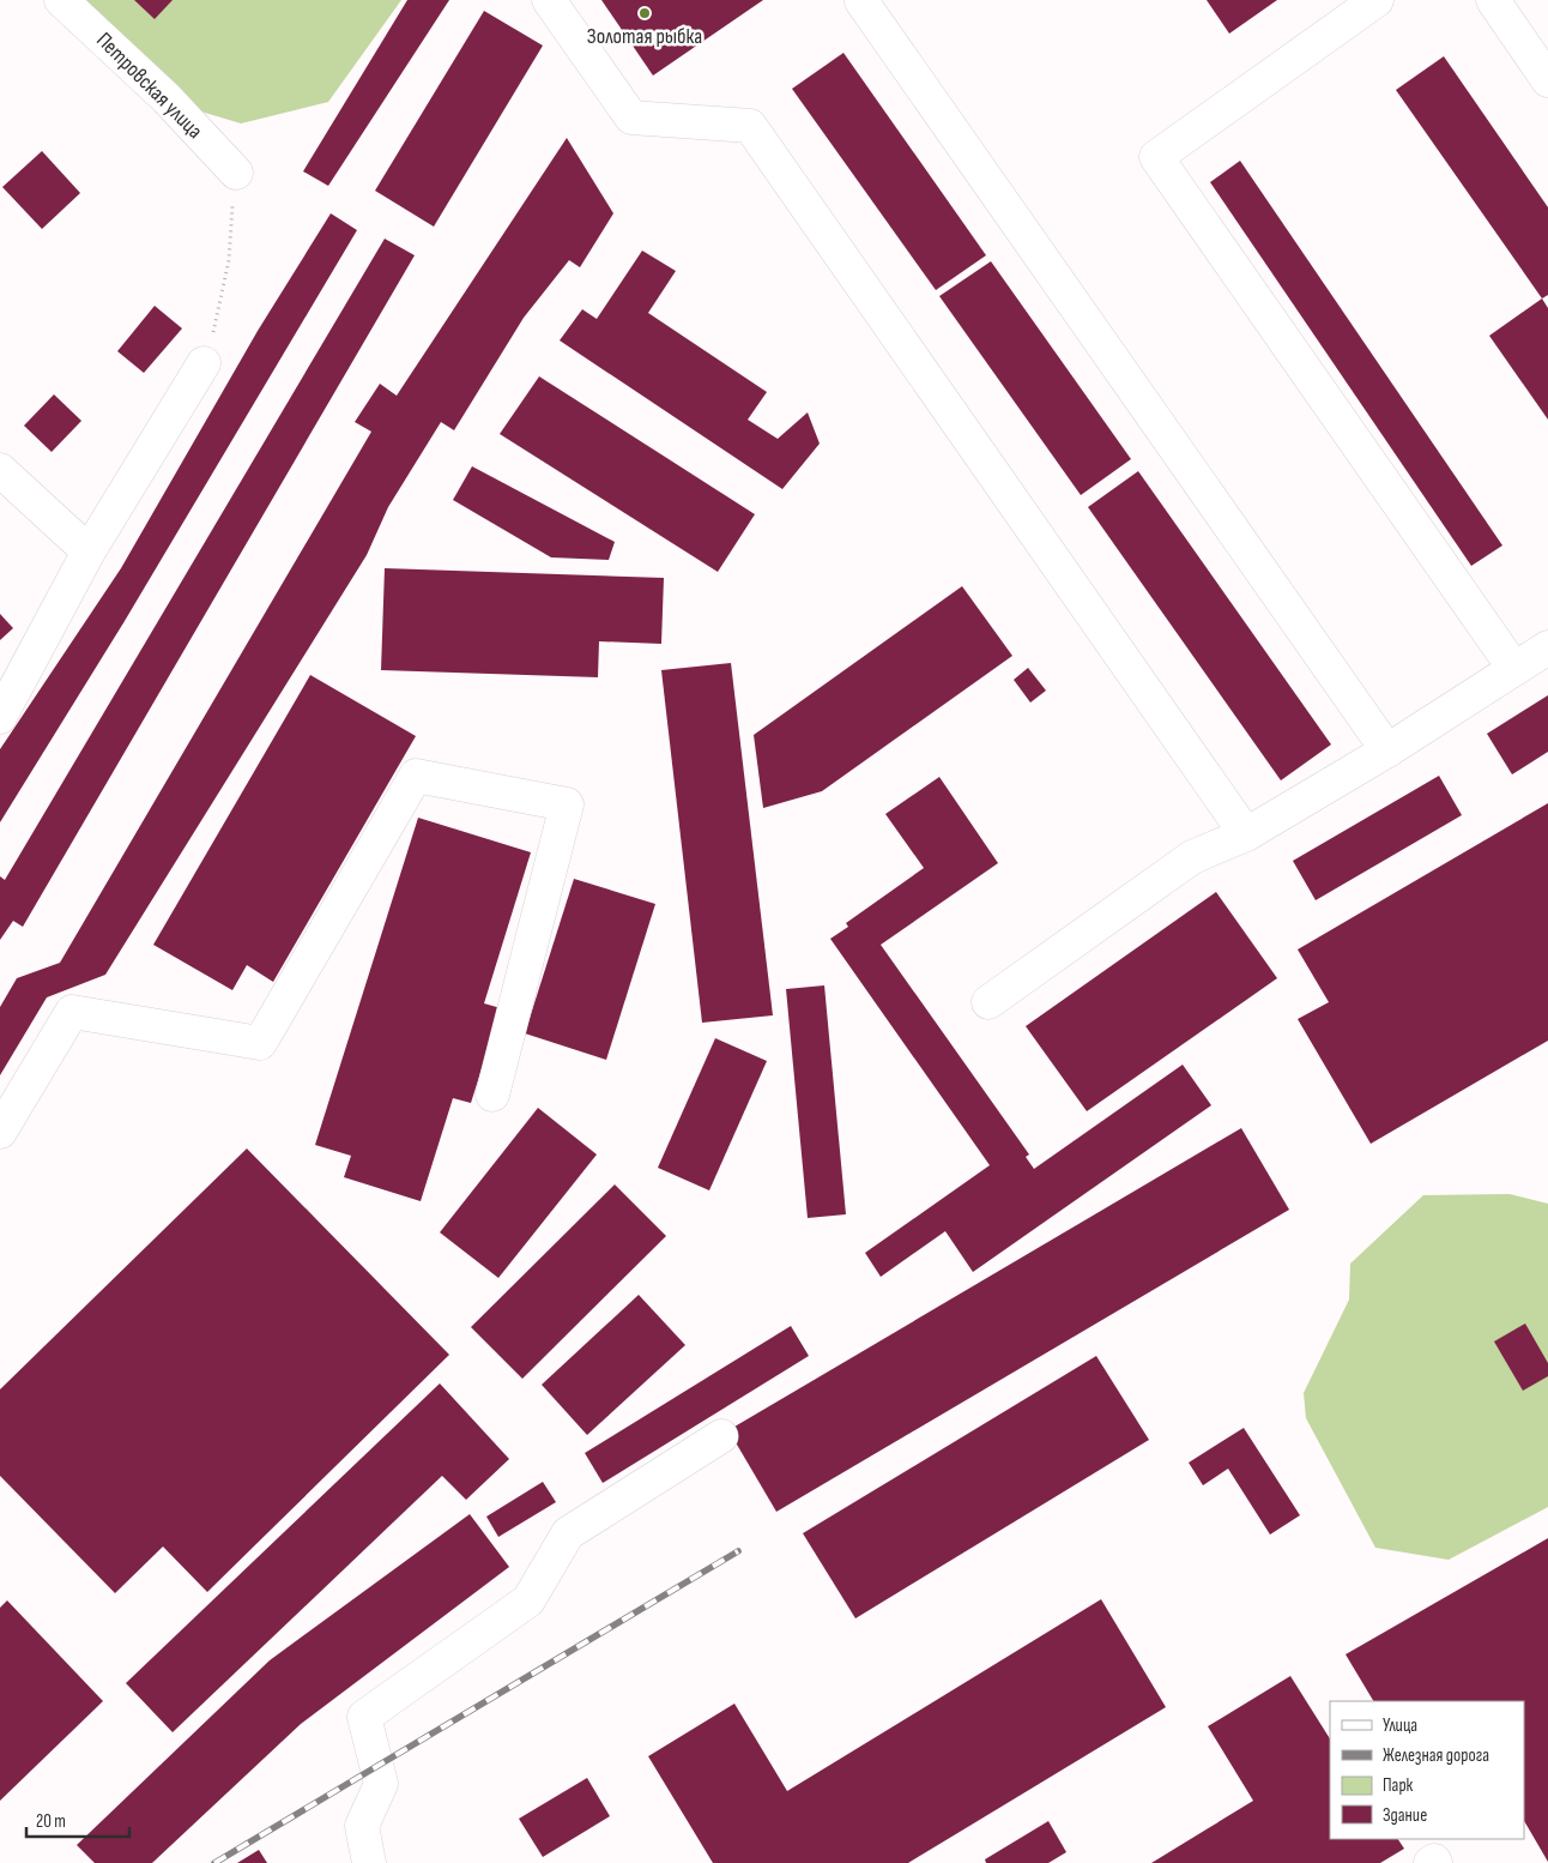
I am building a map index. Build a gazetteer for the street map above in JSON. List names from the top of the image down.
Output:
{
  "streets": {
    "street": ["Петровская улица"]
  },
  "places": ["Золотая рыбка"],
  "legend": [
    "Улица",
    "Железная дорога",
    "Парк",
    "Здание"
  ],
  "scale_bar": "20 m"
}
